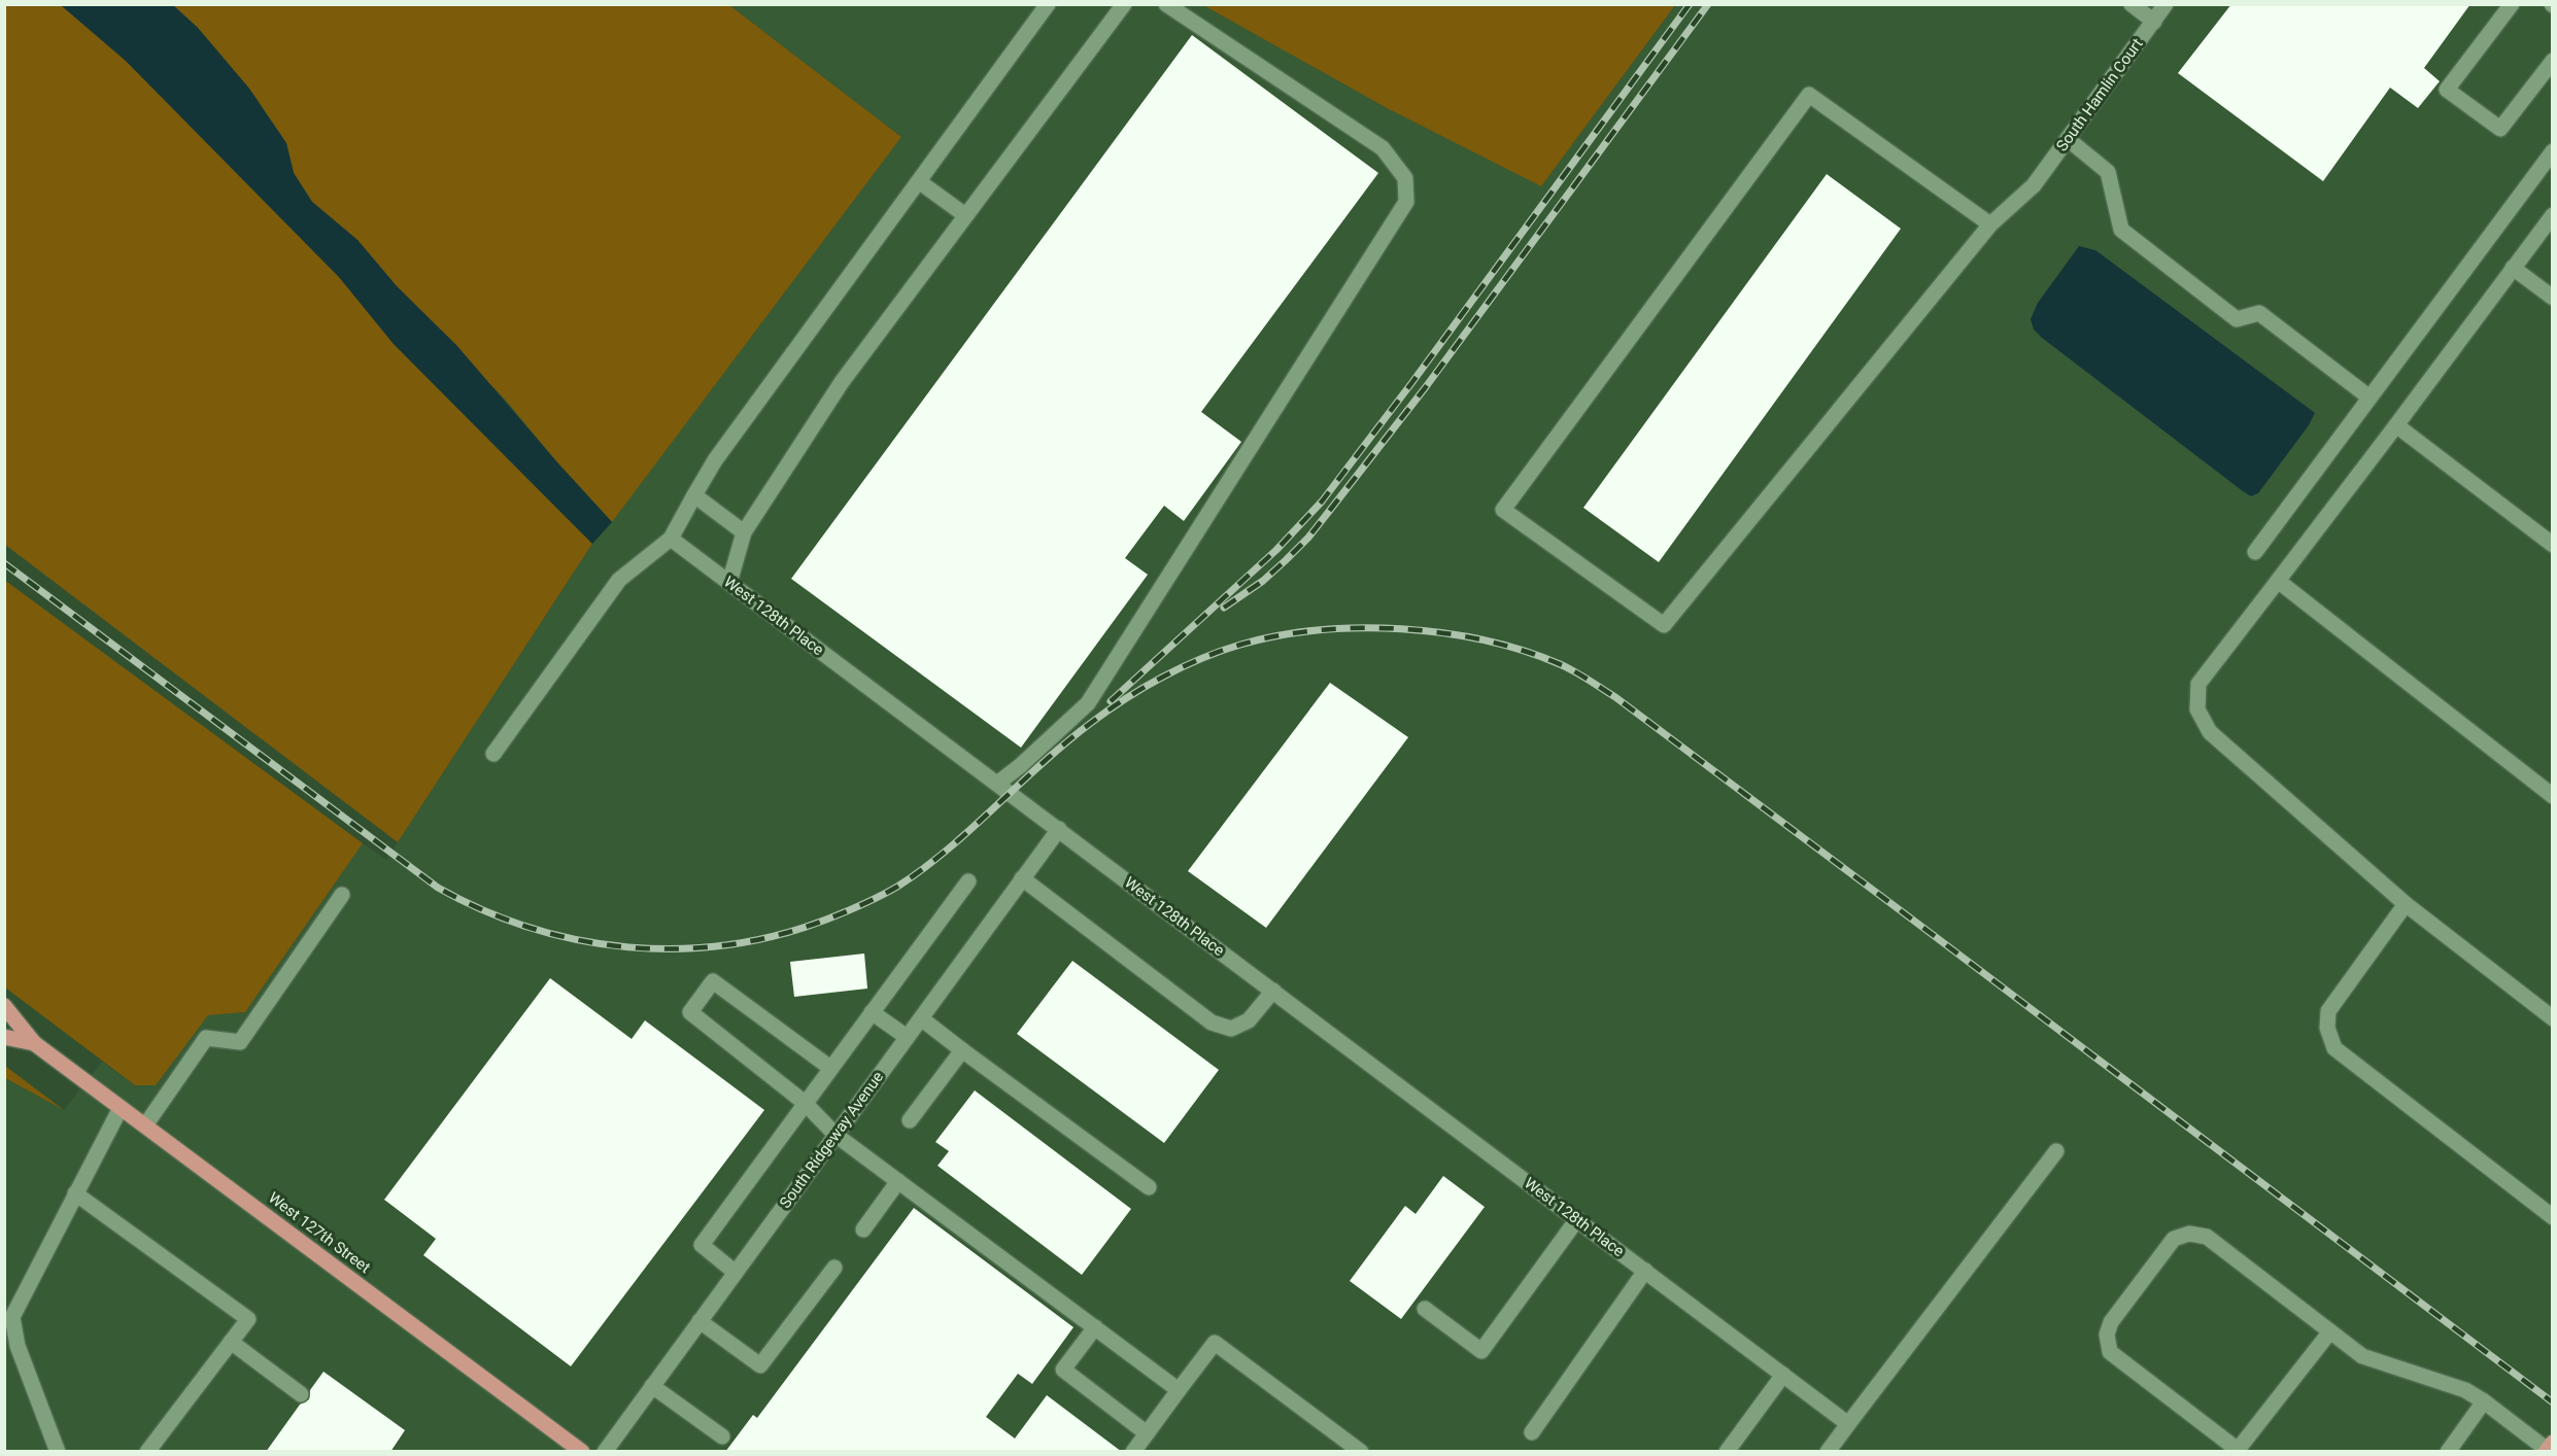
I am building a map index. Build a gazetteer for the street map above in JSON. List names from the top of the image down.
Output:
{
  "streets": {
    "main road": ["West 127th Street"],
    "street": ["South Hamlin Court", "West 128th Place", "South Ridgeway Avenue"]
  },
  "crossings": [
    ["West 128th Place", "South Ridgeway Avenue"]
  ]
}
